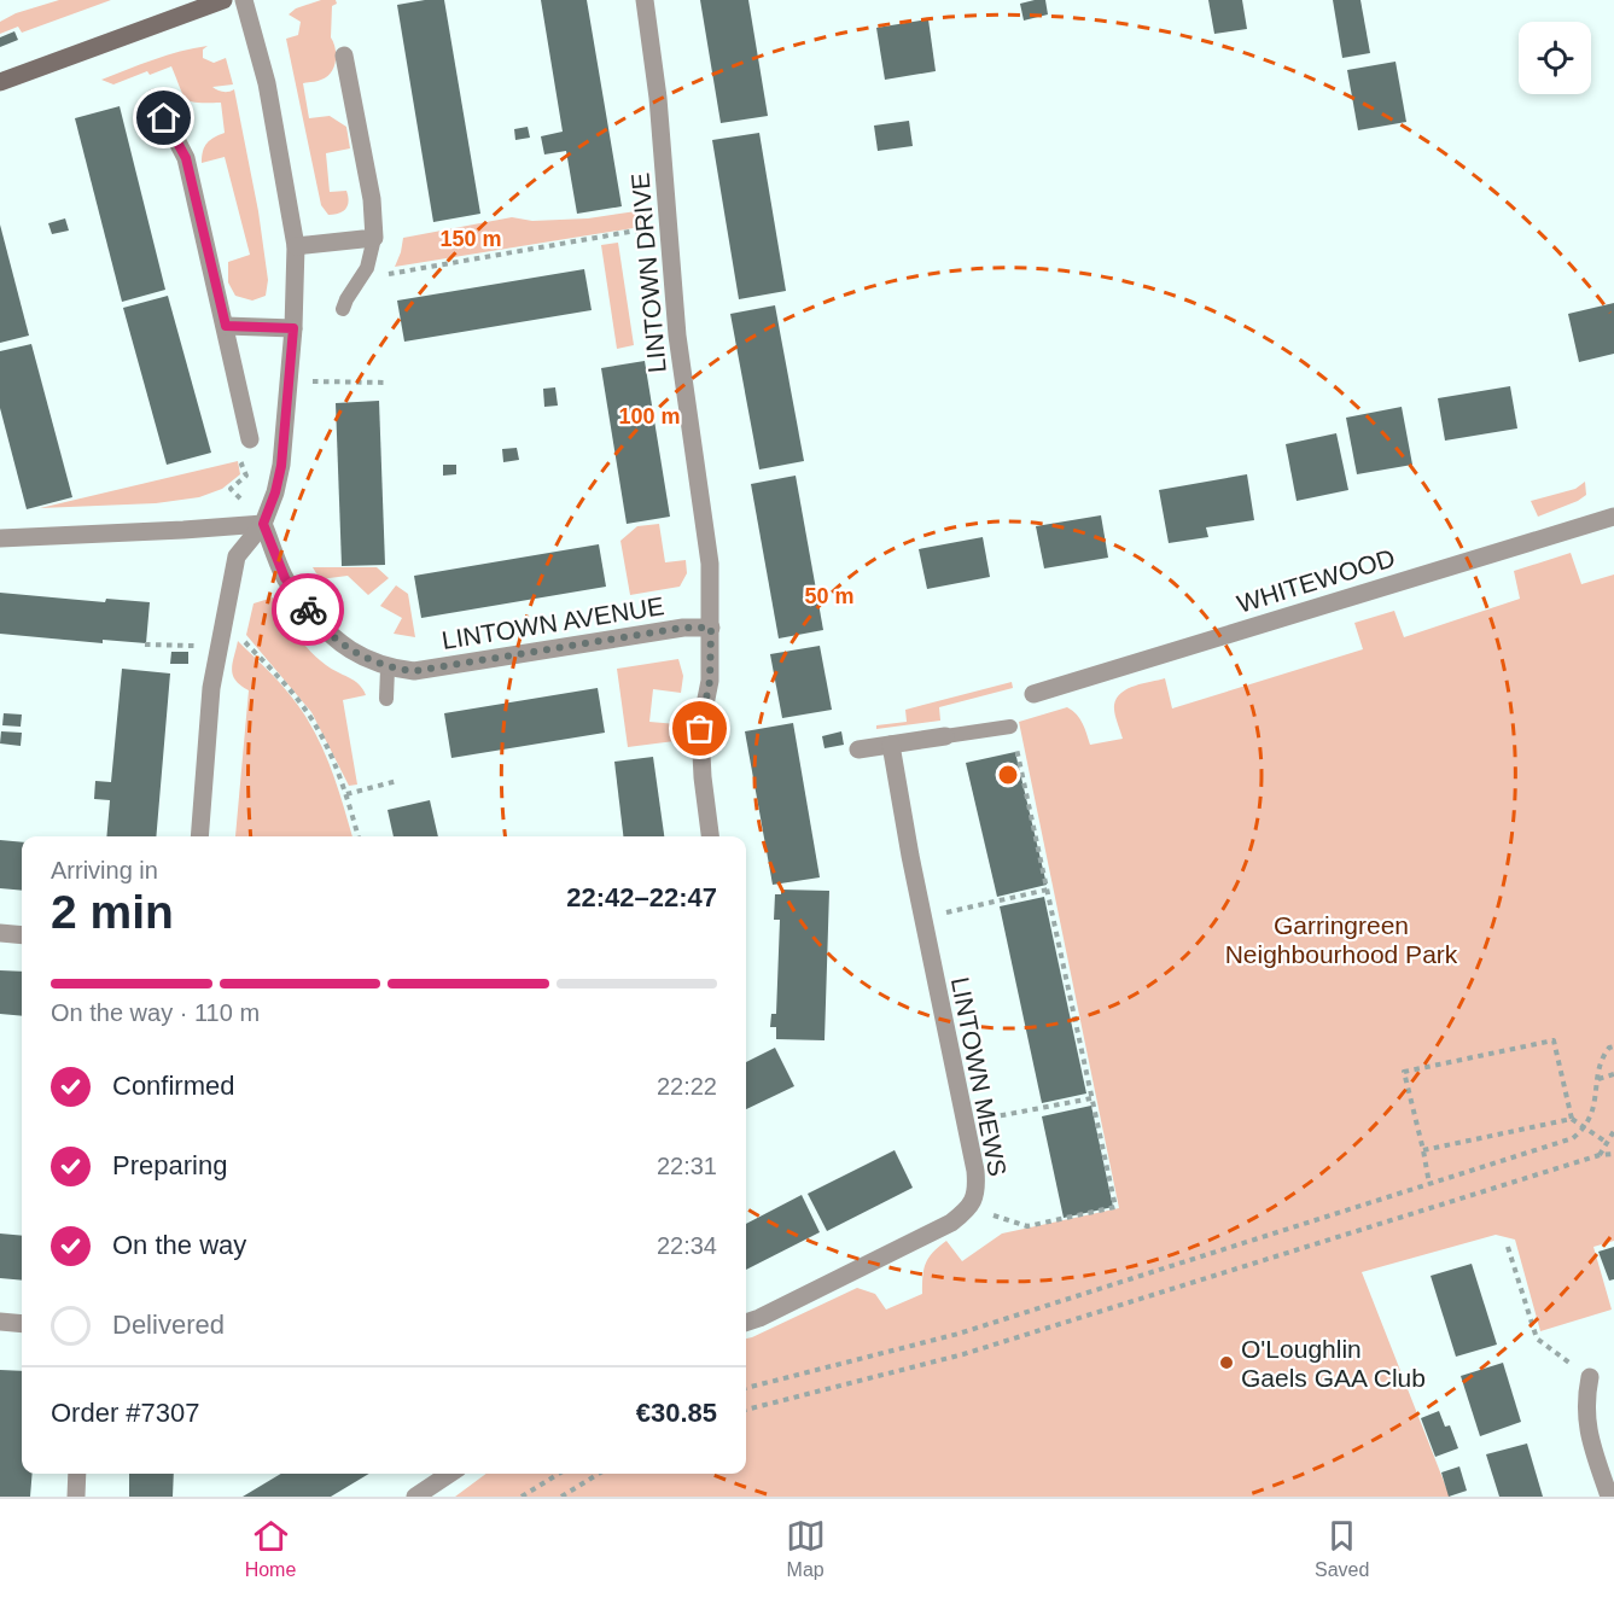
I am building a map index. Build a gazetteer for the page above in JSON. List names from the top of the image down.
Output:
{
  "streets": {
    "street": [
      "LINTOWN DRIVE",
      "WHITEWOOD",
      "LINTOWN AVENUE",
      "LINTOWN MEWS"
    ]
  },
  "crossings": [
    ["LINTOWN DRIVE", "LINTOWN AVENUE"]
  ],
  "parks": ["Garringreen Neighbourhood Park"],
  "places": ["O'Loughlin Gaels GAA Club"],
  "page": {
    "heading": ["2 min", "Arriving in", "22:42–22:47"],
    "panel": ["Order #7307", "€30.85"],
    "bar": "On the way · 110 m",
    "list": [
      ["Confirmed", "22:22"],
      ["Preparing", "22:31"],
      ["On the way", "22:34"],
      "Delivered"
    ],
    "tabs": ["Home", "Map", "Saved"]
  },
  "rings": ["150 m", "100 m", "50 m"]
}
